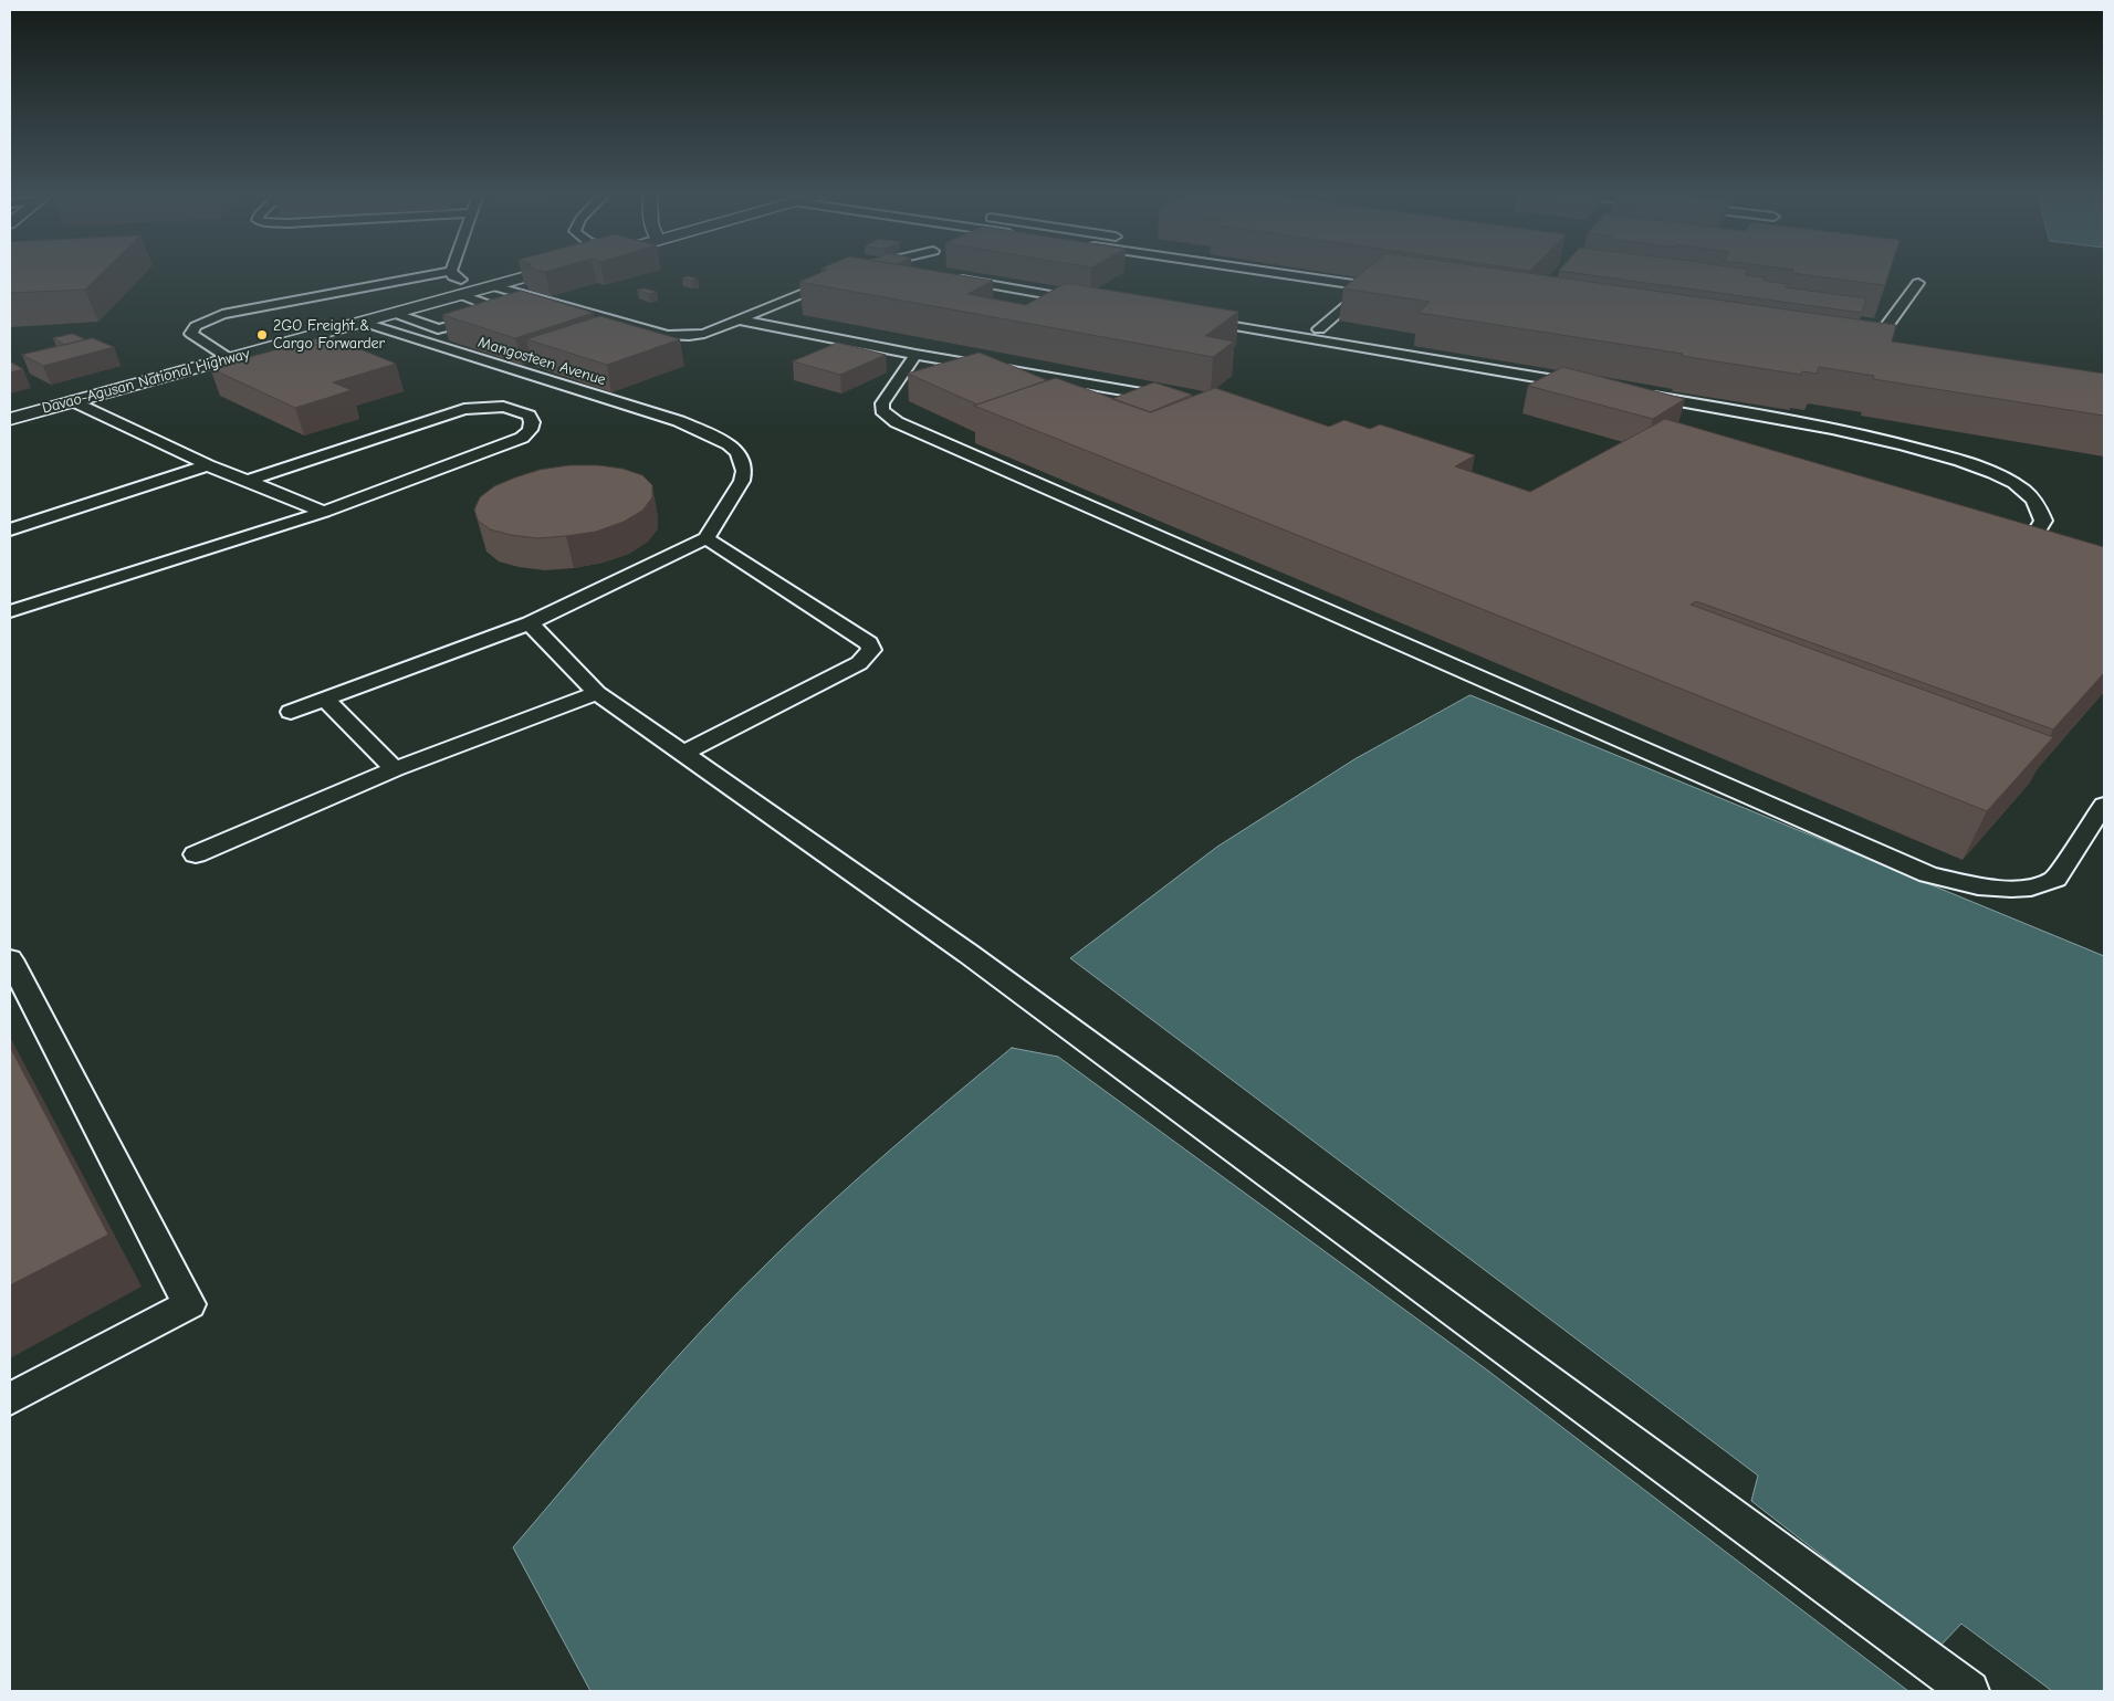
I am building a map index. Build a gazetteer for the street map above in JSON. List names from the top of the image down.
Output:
{
  "streets": {
    "main road": ["Davao-Agusan National Highway"],
    "lane": ["Mangosteen Avenue"]
  },
  "crossings": [
    ["Mangosteen Avenue", "Davao-Agusan National Highway"]
  ],
  "places": ["2GO Freight & Cargo Forwarder"]
}
